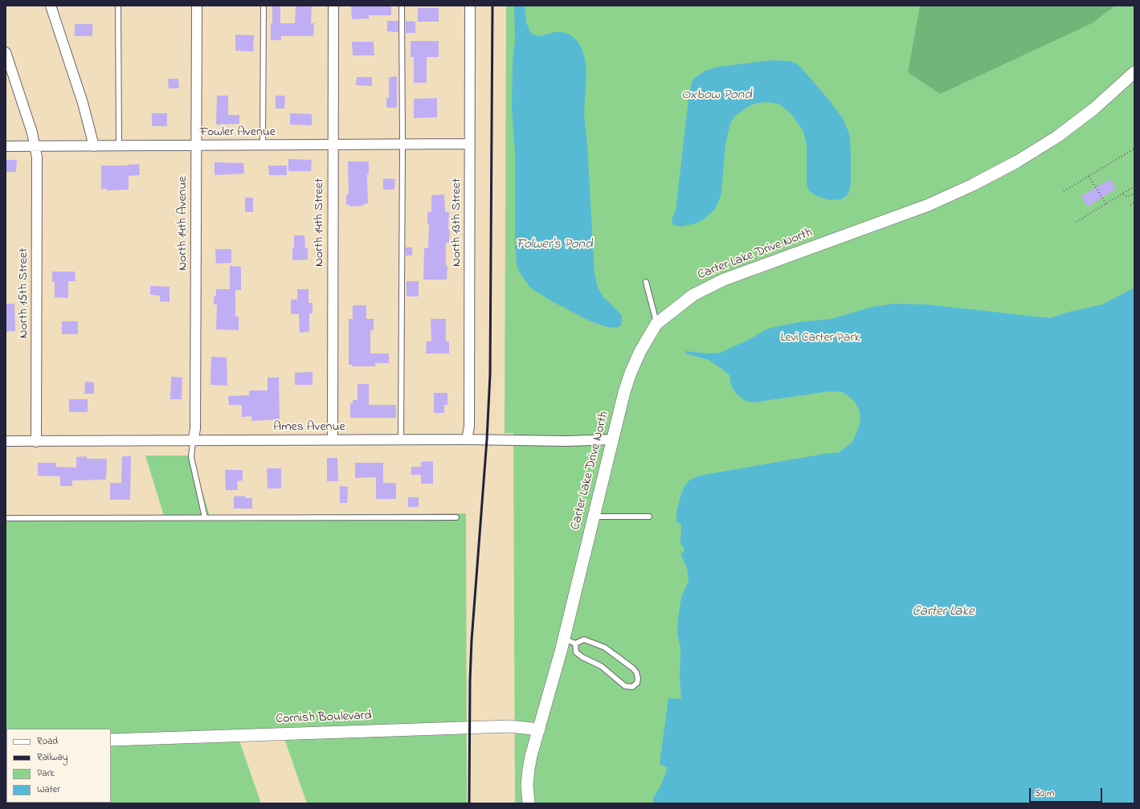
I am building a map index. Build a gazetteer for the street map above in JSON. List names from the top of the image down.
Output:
{
  "streets": {
    "street": [
      "Fowler Avenue",
      "North 14th Street",
      "North 13th Street",
      "North 14th Avenue",
      "Carter Lake Drive North",
      "North 15th Street",
      "Ames Avenue",
      "Cornish Boulevard"
    ]
  },
  "crossings": [
    ["Fowler Avenue", "North 14th Street"],
    ["Fowler Avenue", "North 13th Street"],
    ["Fowler Avenue", "North 14th Avenue"],
    ["Fowler Avenue", "North 15th Street"],
    ["North 14th Street", "Ames Avenue"],
    ["North 13th Street", "Ames Avenue"],
    ["North 14th Avenue", "Ames Avenue"],
    ["Carter Lake Drive North", "Ames Avenue"],
    ["Carter Lake Drive North", "Cornish Boulevard"],
    ["North 15th Street", "Ames Avenue"]
  ],
  "water": ["Oxbow Pond", "Folwer's Pond", "Carter Lake"],
  "parks": ["Levi Carter Park"],
  "legend": [
    "Road",
    "Railway",
    "Park",
    "Water"
  ],
  "scale_bar": "50 m"
}
